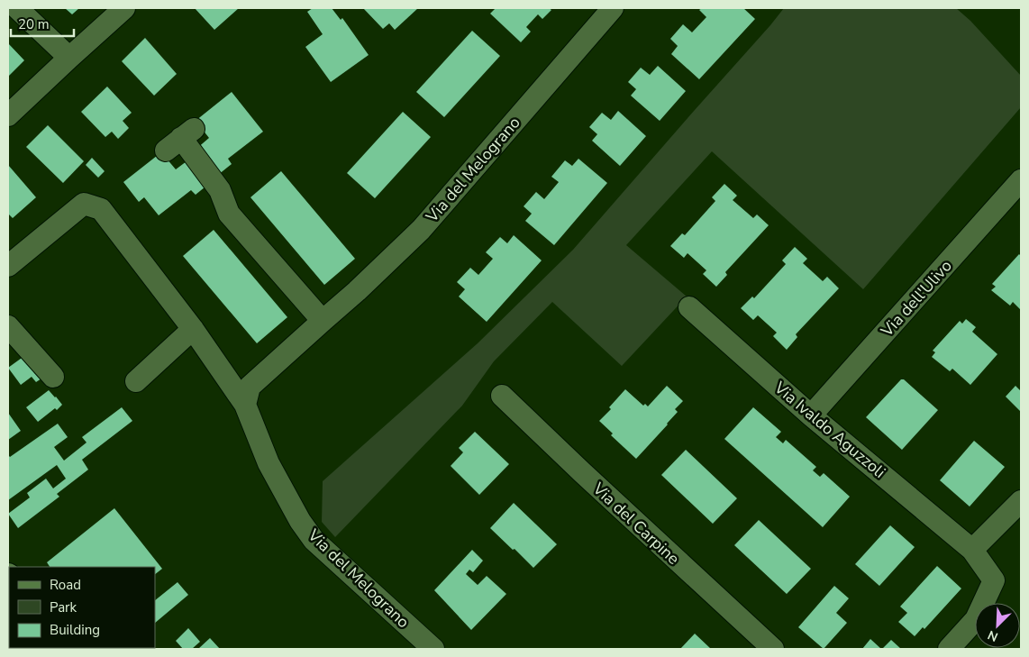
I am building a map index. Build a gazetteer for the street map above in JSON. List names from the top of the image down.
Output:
{
  "streets": {
    "street": [
      "Via del Melograno",
      "Via dell'Ulivo",
      "Via Ivaldo Aguzzoli",
      "Via del Carpine"
    ]
  },
  "crossings": [
    ["Via dell'Ulivo", "Via Ivaldo Aguzzoli"]
  ],
  "legend": ["Road", "Park", "Building"],
  "scale_bar": "20 m",
  "north": "bottom left"
}
